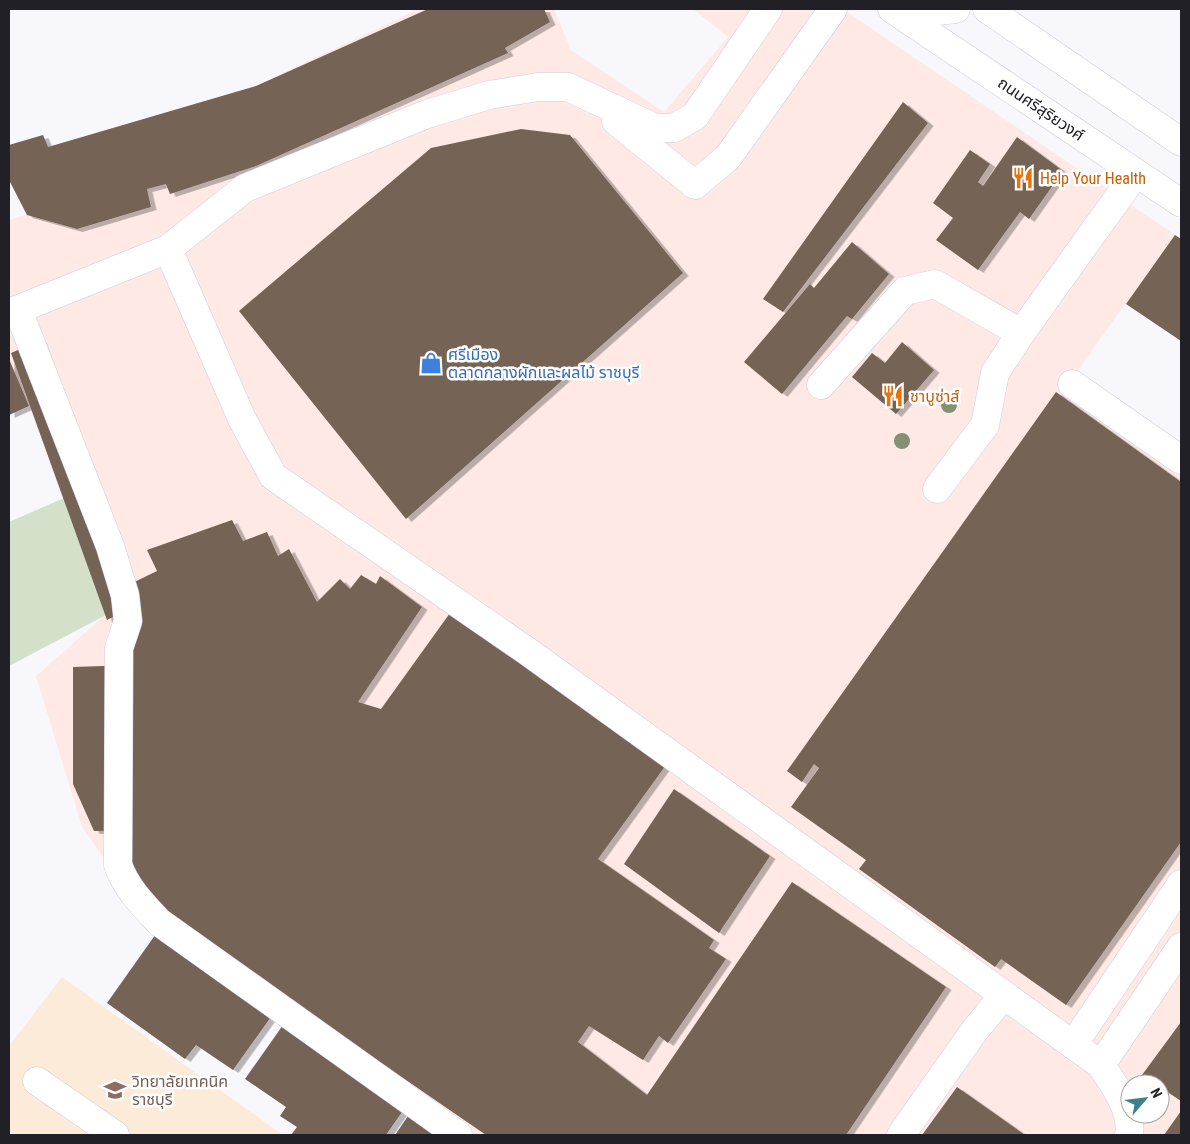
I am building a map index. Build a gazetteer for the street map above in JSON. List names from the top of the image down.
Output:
{
  "streets": {
    "street": ["ถนนศรีสุริยวงศ์"]
  },
  "places": {
    "restaurant": ["Help Your Health", "ชาบูซ่าส์"],
    "shop": ["ศรีเมือง ตลาดกลางผักและผลไม้ ราชบุรี"],
    "school or university": ["วิทยาลัยเทคนิค ราชบุรี"]
  },
  "north": "top right"
}
